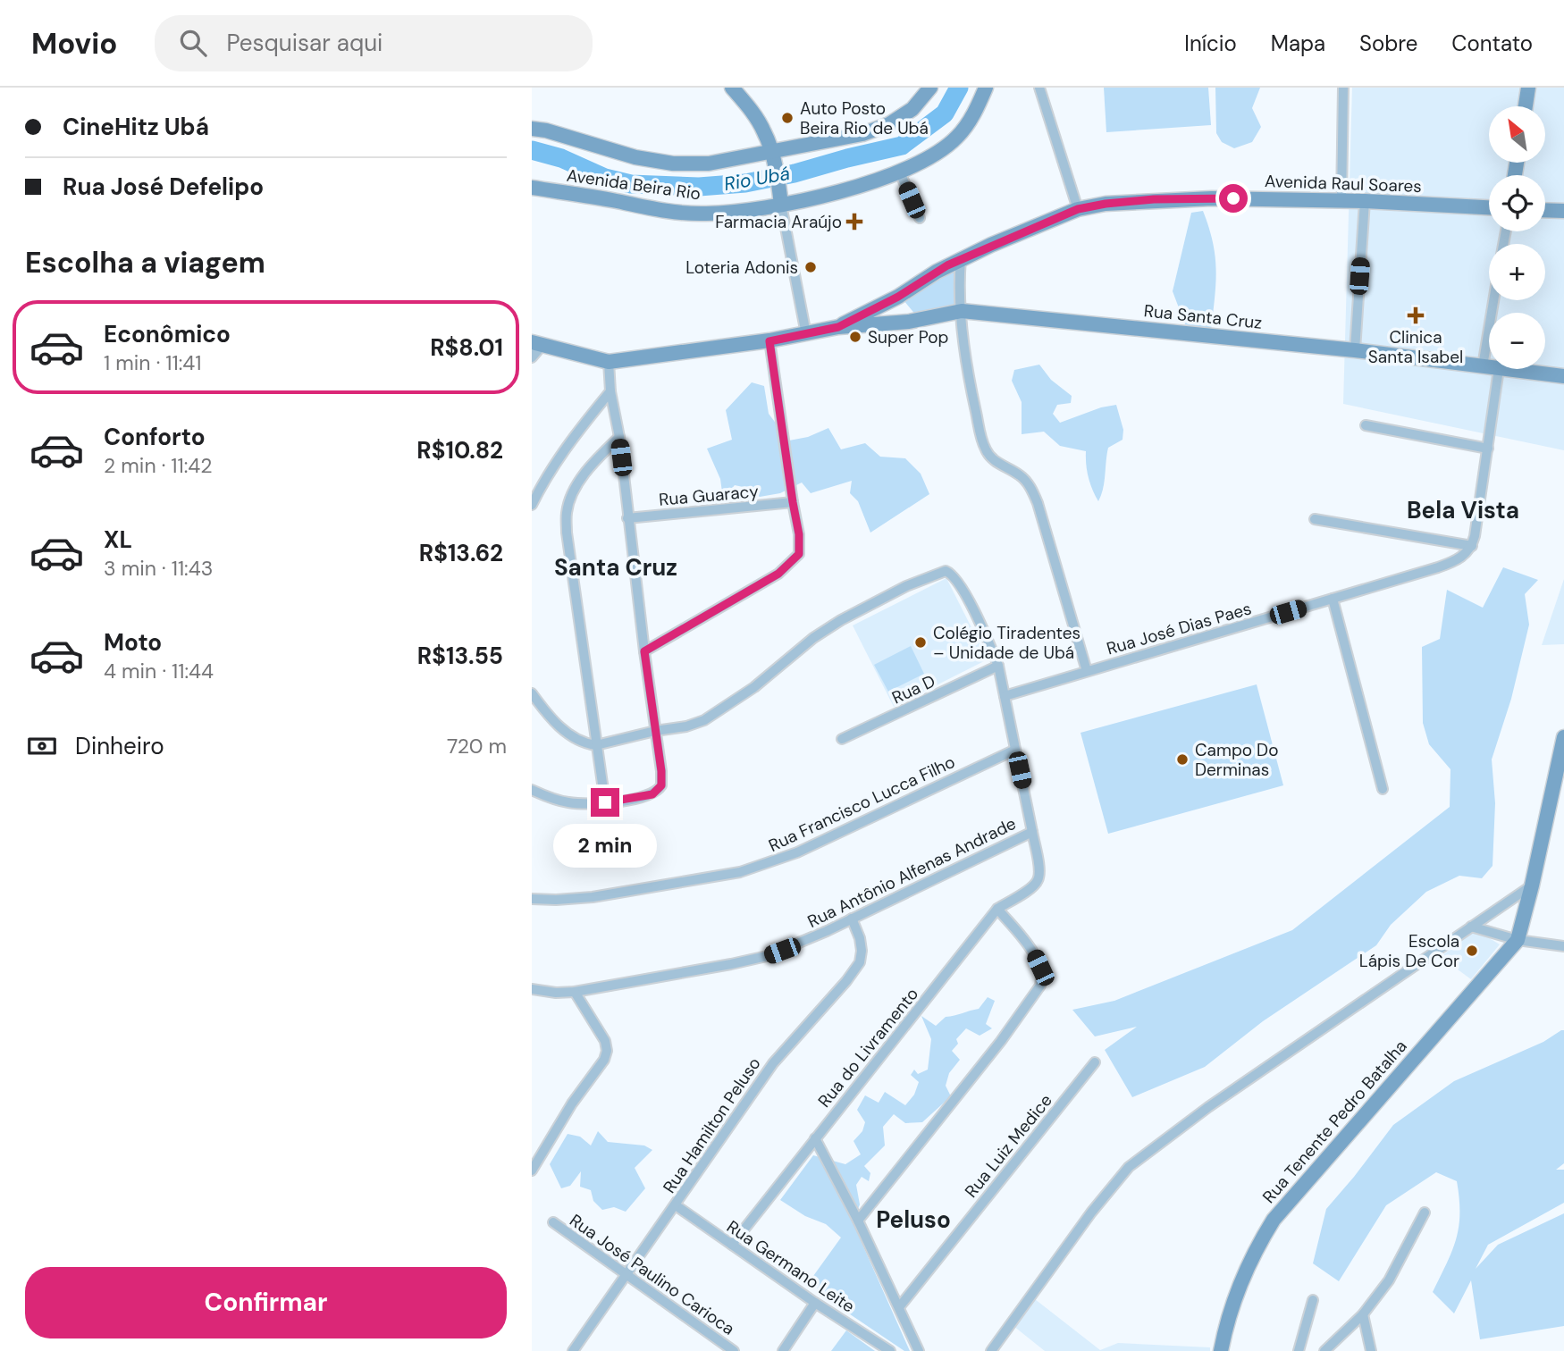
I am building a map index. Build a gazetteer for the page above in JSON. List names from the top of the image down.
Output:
{
  "streets": {
    "street": [
      "Avenida Raul Soares",
      "Avenida Beira Rio",
      "Rua Santa Cruz",
      "Rua Guaracy",
      "Rua José Dias Paes",
      "Rua D",
      "Rua Francisco Lucca Filho",
      "Rua Antônio Alfenas Andrade",
      "Rua do Livramento",
      "Rua Tenente Pedro Batalha",
      "Rua Hamilton Peluso",
      "Rua Luiz Medice",
      "Rua Germano Leite",
      "Rua José Paulino Carioca"
    ]
  },
  "crossings": [
    ["Avenida Raul Soares", "Rua Santa Cruz"],
    ["Rua José Dias Paes", "Rua Antônio Alfenas Andrade"],
    ["Rua D", "Rua Antônio Alfenas Andrade"],
    ["Rua Francisco Lucca Filho", "Rua Antônio Alfenas Andrade"],
    ["Rua Antônio Alfenas Andrade", "Rua do Livramento"],
    ["Rua Antônio Alfenas Andrade", "Rua Hamilton Peluso"],
    ["Rua do Livramento", "Rua Germano Leite"],
    ["Rua Hamilton Peluso", "Rua Germano Leite"],
    ["Rua Hamilton Peluso", "Rua José Paulino Carioca"]
  ],
  "districts": ["Bela Vista", "Santa Cruz", "Peluso"],
  "water": ["Rio Ubá"],
  "places": {
    "other": [
      "Auto Posto Beira Rio de Ubá",
      "Loteria Adonis",
      "Super Pop",
      "Colégio Tiradentes – Unidade de Ubá",
      "Campo Do Derminas",
      "Escola Lápis De Cor"
    ],
    "health": ["Farmacia Araújo", "Clinica Santa Isabel"]
  },
  "north": "top left",
  "page": {
    "header": "Movio",
    "search": "Pesquisar aqui",
    "nav": [
      "Início",
      "Mapa",
      "Sobre",
      "Contato"
    ],
    "banner": ["CineHitz Ubá", "Rua José Defelipo"],
    "map_buttons": ["+", "−"],
    "heading": "Escolha a viagem",
    "list": [
      {
        "name": "Econômico",
        "note": "1 min · 11:41",
        "value": "R$8.01"
      },
      {
        "name": "Conforto",
        "note": "2 min · 11:42",
        "value": "R$10.82"
      },
      {
        "name": "XL",
        "note": "3 min · 11:43",
        "value": "R$13.62"
      },
      {
        "name": "Moto",
        "note": "4 min · 11:44",
        "value": "R$13.55"
      }
    ],
    "pay": ["Dinheiro", "720 m"],
    "bubble": "2 min",
    "buttons": "Confirmar"
  }
}
